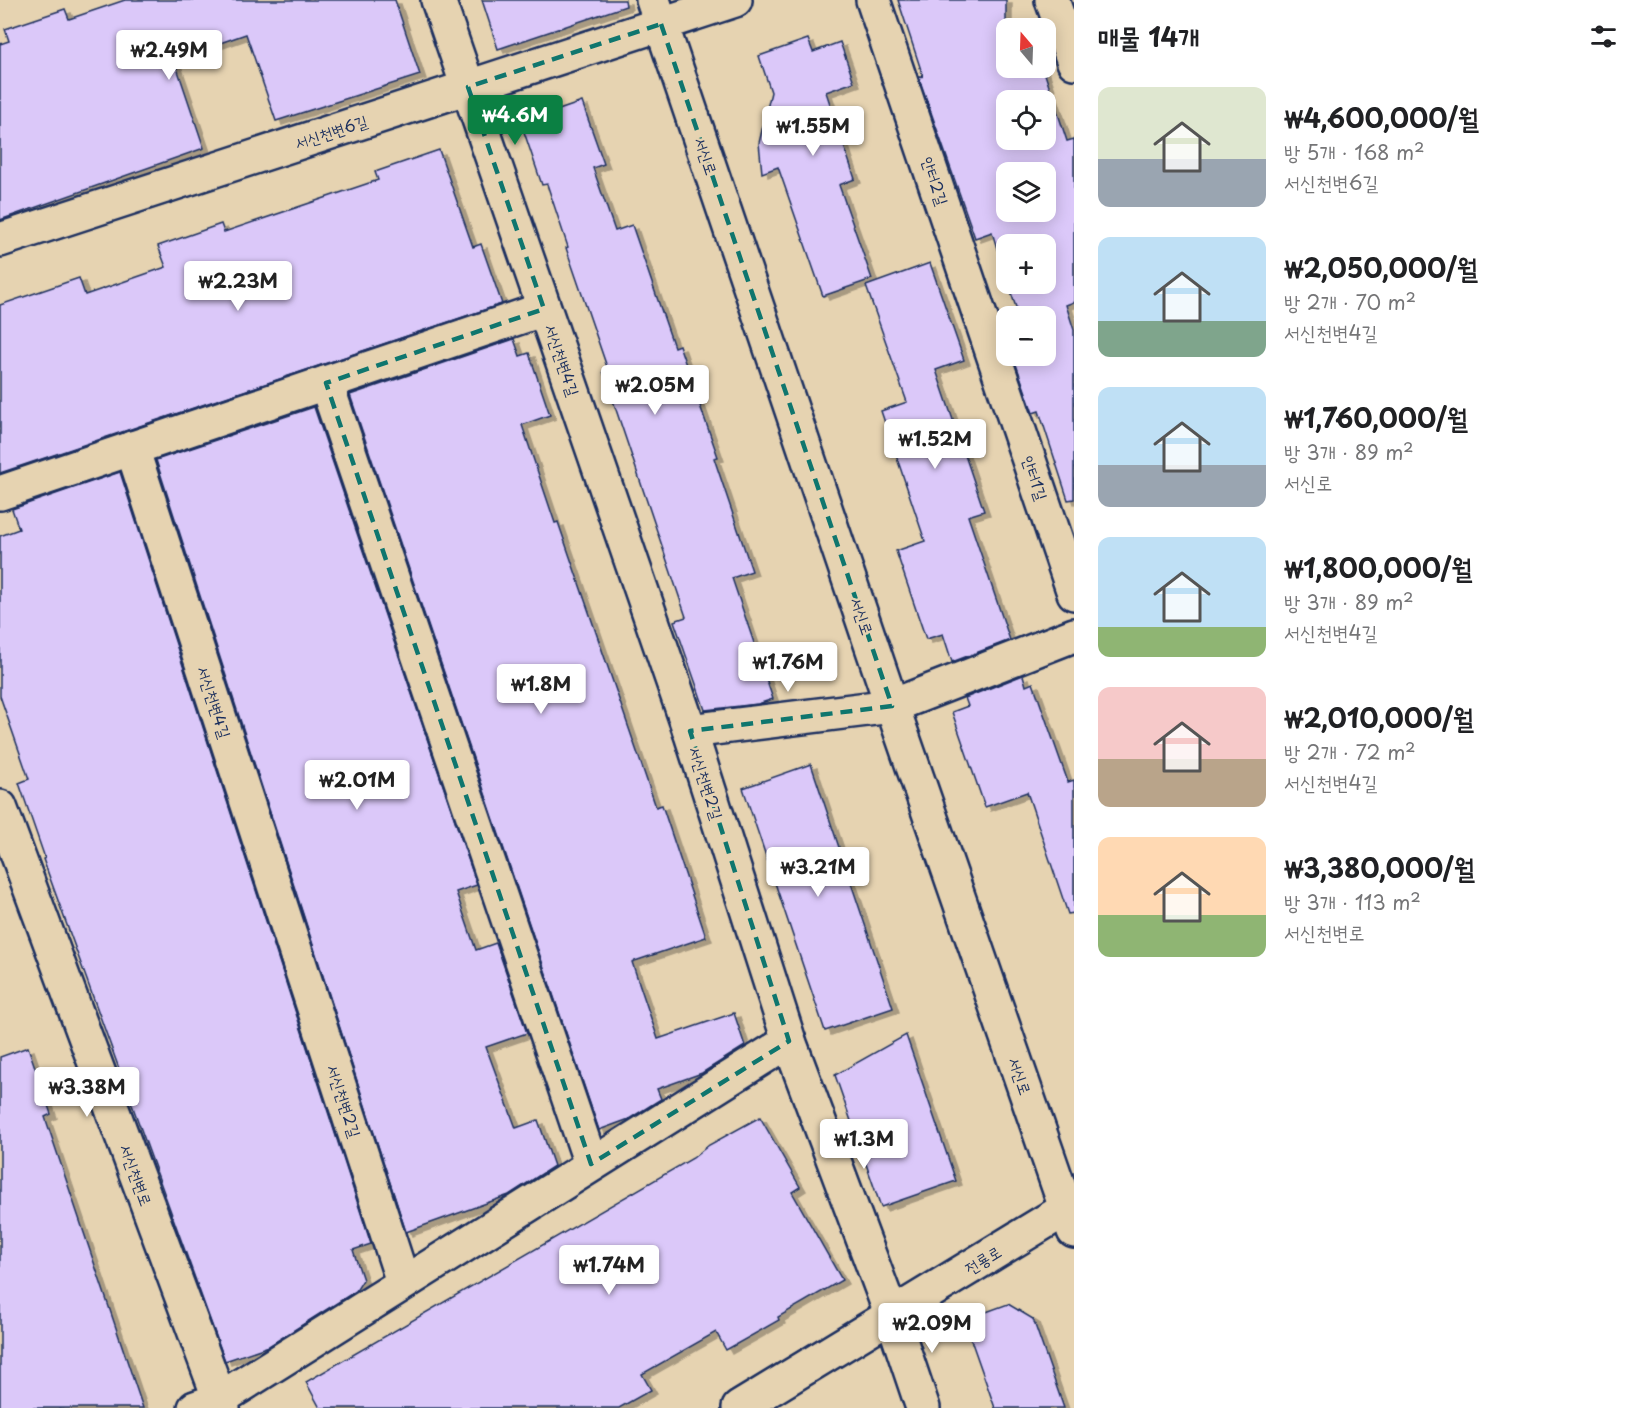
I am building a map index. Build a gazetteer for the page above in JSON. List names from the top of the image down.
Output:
{
  "streets": {
    "street": [
      "서신천변6길",
      "서신로",
      "안터2길",
      "서신천변4길",
      "안터1길",
      "서신천변2길",
      "서신천변로",
      "전룡로"
    ]
  },
  "crossings": [
    ["서신천변6길", "서신로"],
    ["서신로", "전룡로"],
    ["서신천변4길", "서신천변2길"],
    ["서신천변2길", "전룡로"]
  ],
  "north": "top",
  "page": {
    "heading": "매물 14개",
    "map_buttons": ["+", "−"],
    "price": [
      "₩2.49M",
      "₩4.6M",
      "₩1.55M",
      "₩2.23M",
      "₩2.05M",
      "₩1.52M",
      "₩1.76M",
      "₩1.8M",
      "₩2.01M",
      "₩3.21M",
      "₩3.38M",
      "₩1.3M",
      "₩1.74M",
      "₩2.09M"
    ],
    "list": [
      {
        "name": "₩4,600,000/월",
        "note": "방 5개 · 168 m² · 서신천변6길"
      },
      {
        "name": "₩2,050,000/월",
        "note": "방 2개 · 70 m² · 서신천변4길"
      },
      {
        "name": "₩1,760,000/월",
        "note": "방 3개 · 89 m² · 서신로"
      },
      {
        "name": "₩1,800,000/월",
        "note": "방 3개 · 89 m² · 서신천변4길"
      },
      {
        "name": "₩2,010,000/월",
        "note": "방 2개 · 72 m² · 서신천변4길"
      },
      {
        "name": "₩3,380,000/월",
        "note": "방 3개 · 113 m² · 서신천변로"
      }
    ]
  }
}
